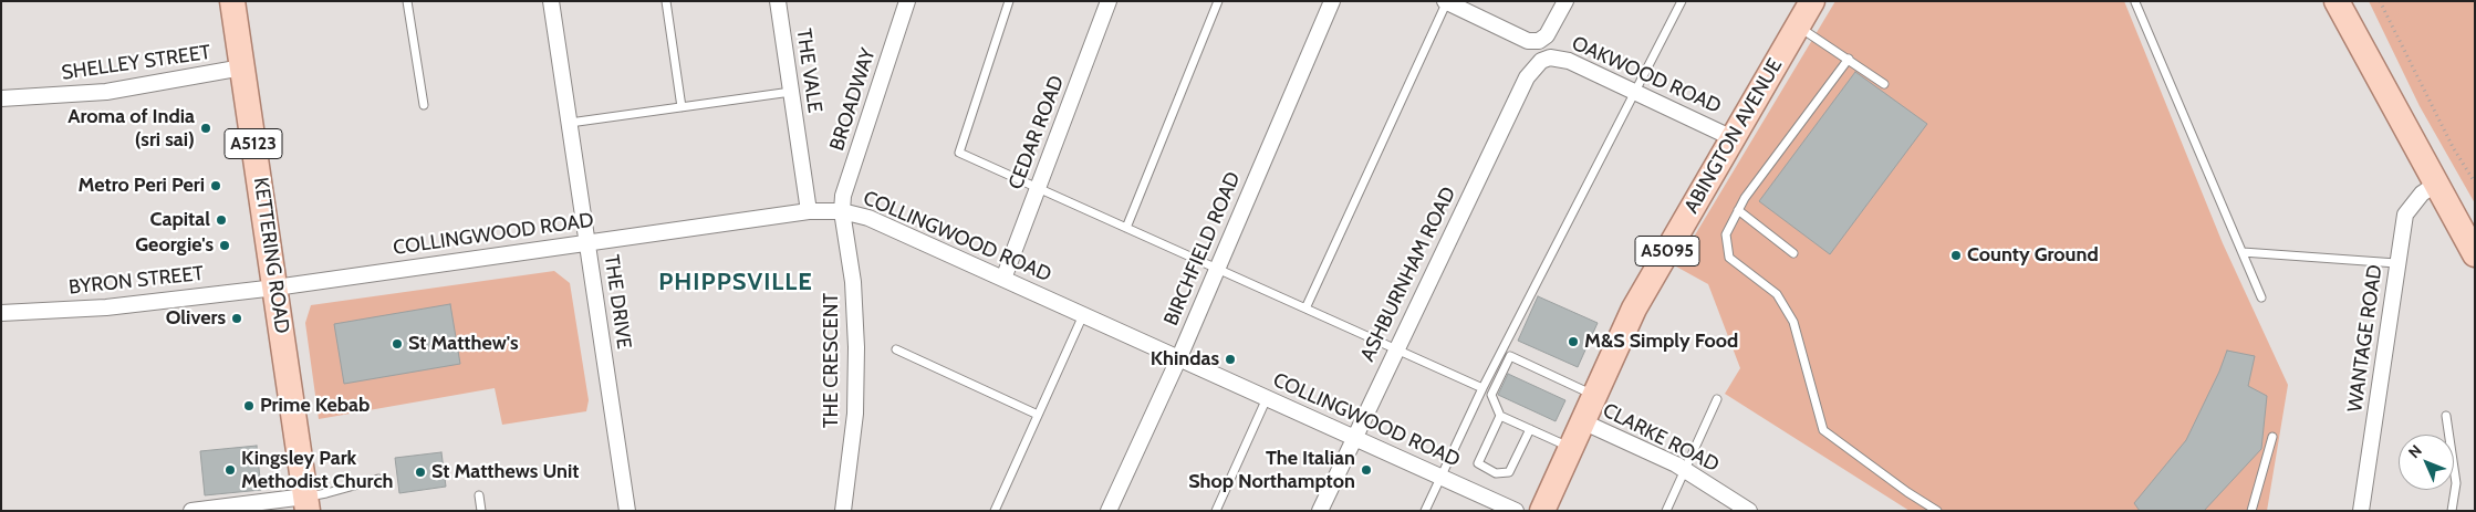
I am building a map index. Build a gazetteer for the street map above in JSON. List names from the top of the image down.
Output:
{
  "streets": {
    "main road": [
      "ABINGTON AVENUE",
      "A5123",
      "A5095",
      "KETTERING ROAD"
    ],
    "street": [
      "SHELLEY STREET",
      "THE VALE",
      "OAKWOOD ROAD",
      "BROADWAY",
      "CEDAR ROAD",
      "COLLINGWOOD ROAD",
      "BIRCHFIELD ROAD",
      "ASHBURNHAM ROAD",
      "BYRON STREET",
      "THE DRIVE",
      "WANTAGE ROAD",
      "THE CRESCENT",
      "CLARKE ROAD"
    ]
  },
  "crossings": [
    ["SHELLEY STREET", "KETTERING ROAD"],
    ["THE VALE", "COLLINGWOOD ROAD"],
    ["OAKWOOD ROAD", "ABINGTON AVENUE"],
    ["OAKWOOD ROAD", "ASHBURNHAM ROAD"],
    ["BROADWAY", "COLLINGWOOD ROAD"],
    ["BROADWAY", "THE CRESCENT"],
    ["CEDAR ROAD", "COLLINGWOOD ROAD"],
    ["ABINGTON AVENUE", "CLARKE ROAD"],
    ["COLLINGWOOD ROAD", "BIRCHFIELD ROAD"],
    ["COLLINGWOOD ROAD", "KETTERING ROAD"],
    ["COLLINGWOOD ROAD", "ASHBURNHAM ROAD"],
    ["COLLINGWOOD ROAD", "BYRON STREET"],
    ["COLLINGWOOD ROAD", "THE DRIVE"],
    ["COLLINGWOOD ROAD", "THE CRESCENT"],
    ["KETTERING ROAD", "BYRON STREET"]
  ],
  "districts": ["PHIPPSVILLE"],
  "places": [
    "Aroma of India (sri sai)",
    "Metro Peri Peri",
    "Capital",
    "Georgie's",
    "County Ground",
    "Olivers",
    "M&S Simply Food",
    "St Matthew's",
    "Khindas",
    "Prime Kebab",
    "Kingsley Park Methodist Church",
    "The Italian Shop Northampton",
    "St Matthews Unit"
  ],
  "north": "top left"
}
